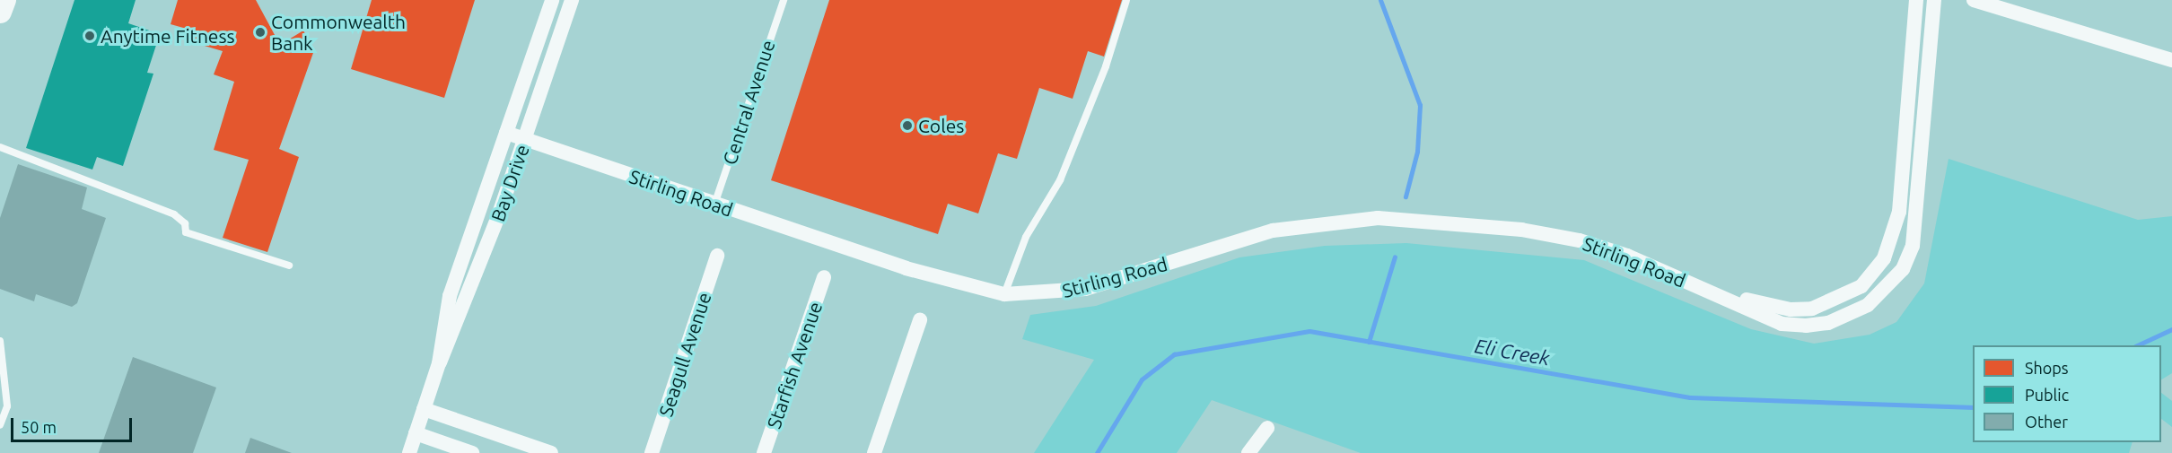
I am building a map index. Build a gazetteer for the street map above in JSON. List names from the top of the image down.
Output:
{
  "streets": {
    "street": [
      "Bay Drive",
      "Stirling Road",
      "Seagull Avenue",
      "Starfish Avenue"
    ],
    "lane": ["Central Avenue"]
  },
  "crossings": [
    ["Central Avenue", "Stirling Road"],
    ["Bay Drive", "Stirling Road"]
  ],
  "water": ["Eli Creek"],
  "places": ["Commonwealth Bank", "Anytime Fitness", "Coles"],
  "legend": ["Shops", "Public", "Other"],
  "scale_bar": "50 m"
}
